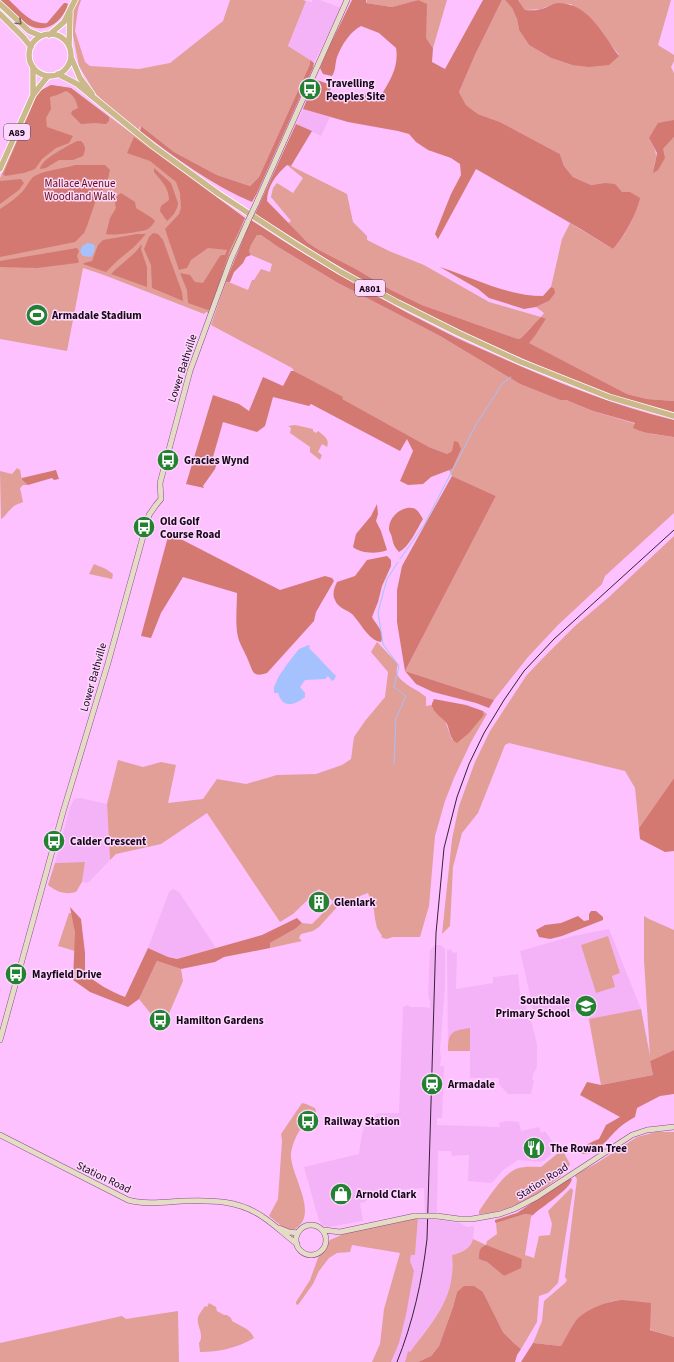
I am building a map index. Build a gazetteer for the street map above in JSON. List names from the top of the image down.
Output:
{
  "streets": {
    "main road": [
      "A89",
      "A801",
      "Lower Bathville",
      "Station Road"
    ]
  },
  "crossings": [
    ["A89", "A801"]
  ],
  "parks": ["Mallace Avenue Woodland Walk"],
  "places": {
    "bus stop": [
      "Travelling Peoples Site",
      "Gracies Wynd",
      "Old Golf Course Road",
      "Calder Crescent",
      "Mayfield Drive",
      "Hamilton Gardens",
      "Railway Station"
    ],
    "sports": ["Armadale Stadium"],
    "building": ["Glenlark"],
    "school or university": ["Southdale Primary School"],
    "station": ["Armadale"],
    "restaurant": ["The Rowan Tree"],
    "shop": ["Arnold Clark"]
  }
}
